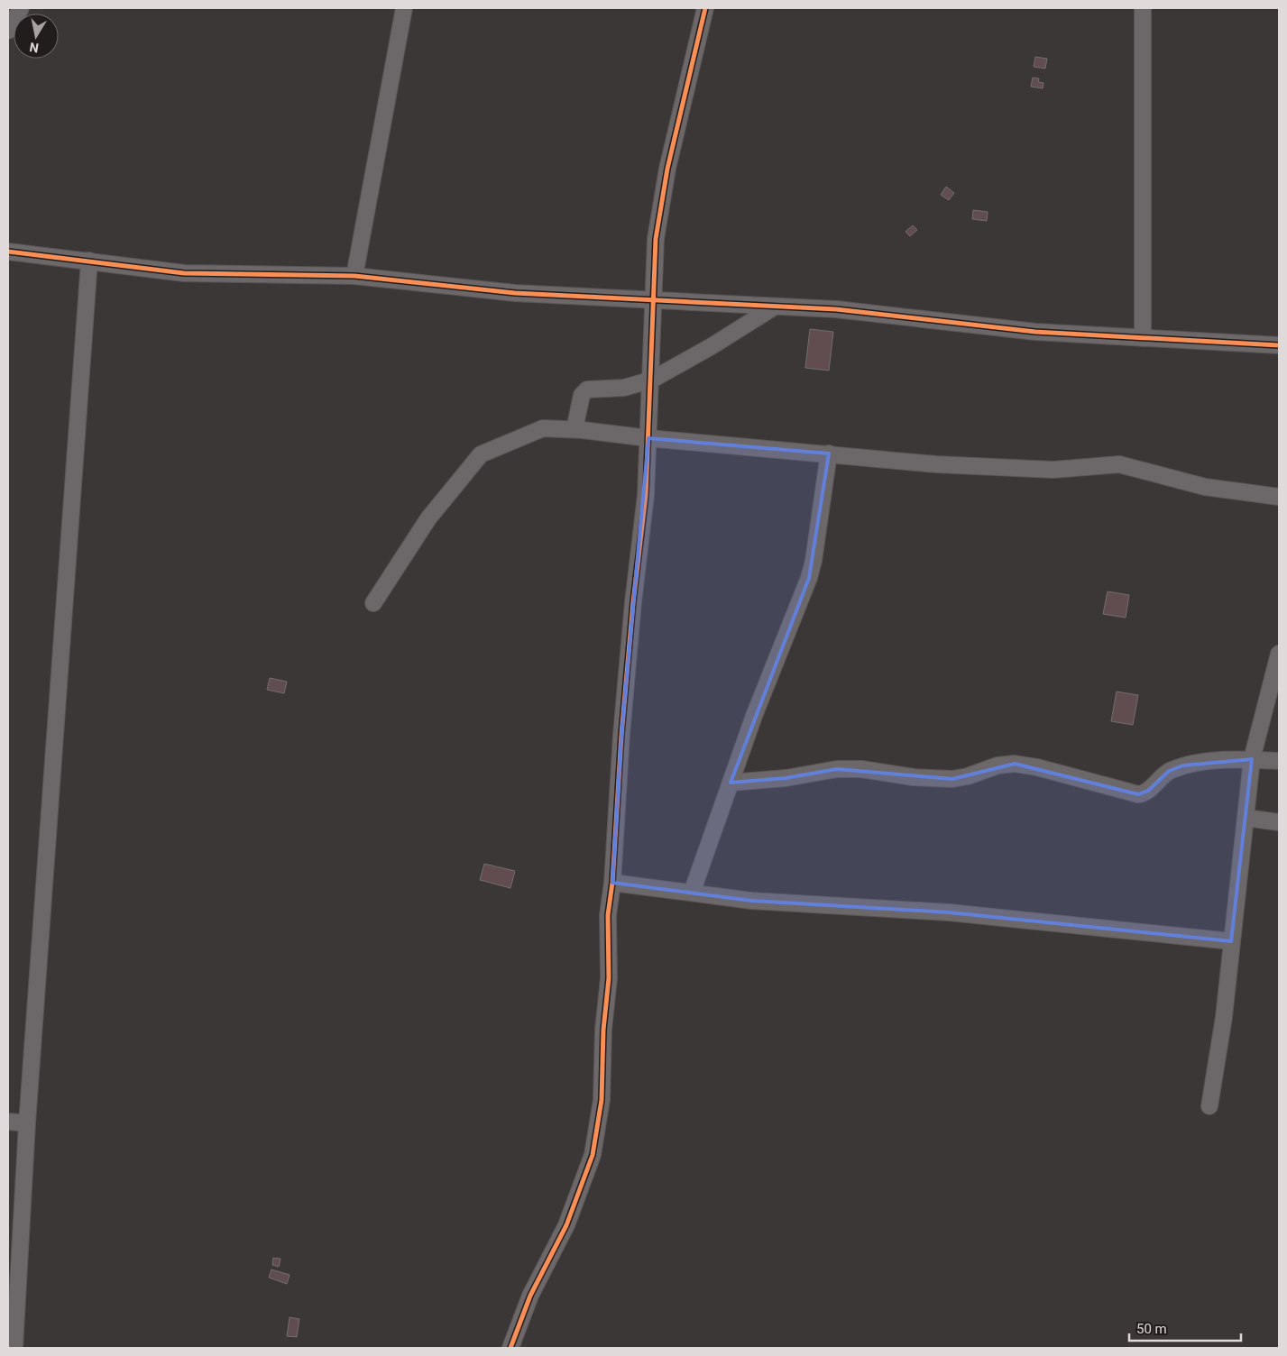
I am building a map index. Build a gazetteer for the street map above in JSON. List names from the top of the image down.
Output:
{
  "scale_bar": "50 m",
  "north": "bottom"
}
